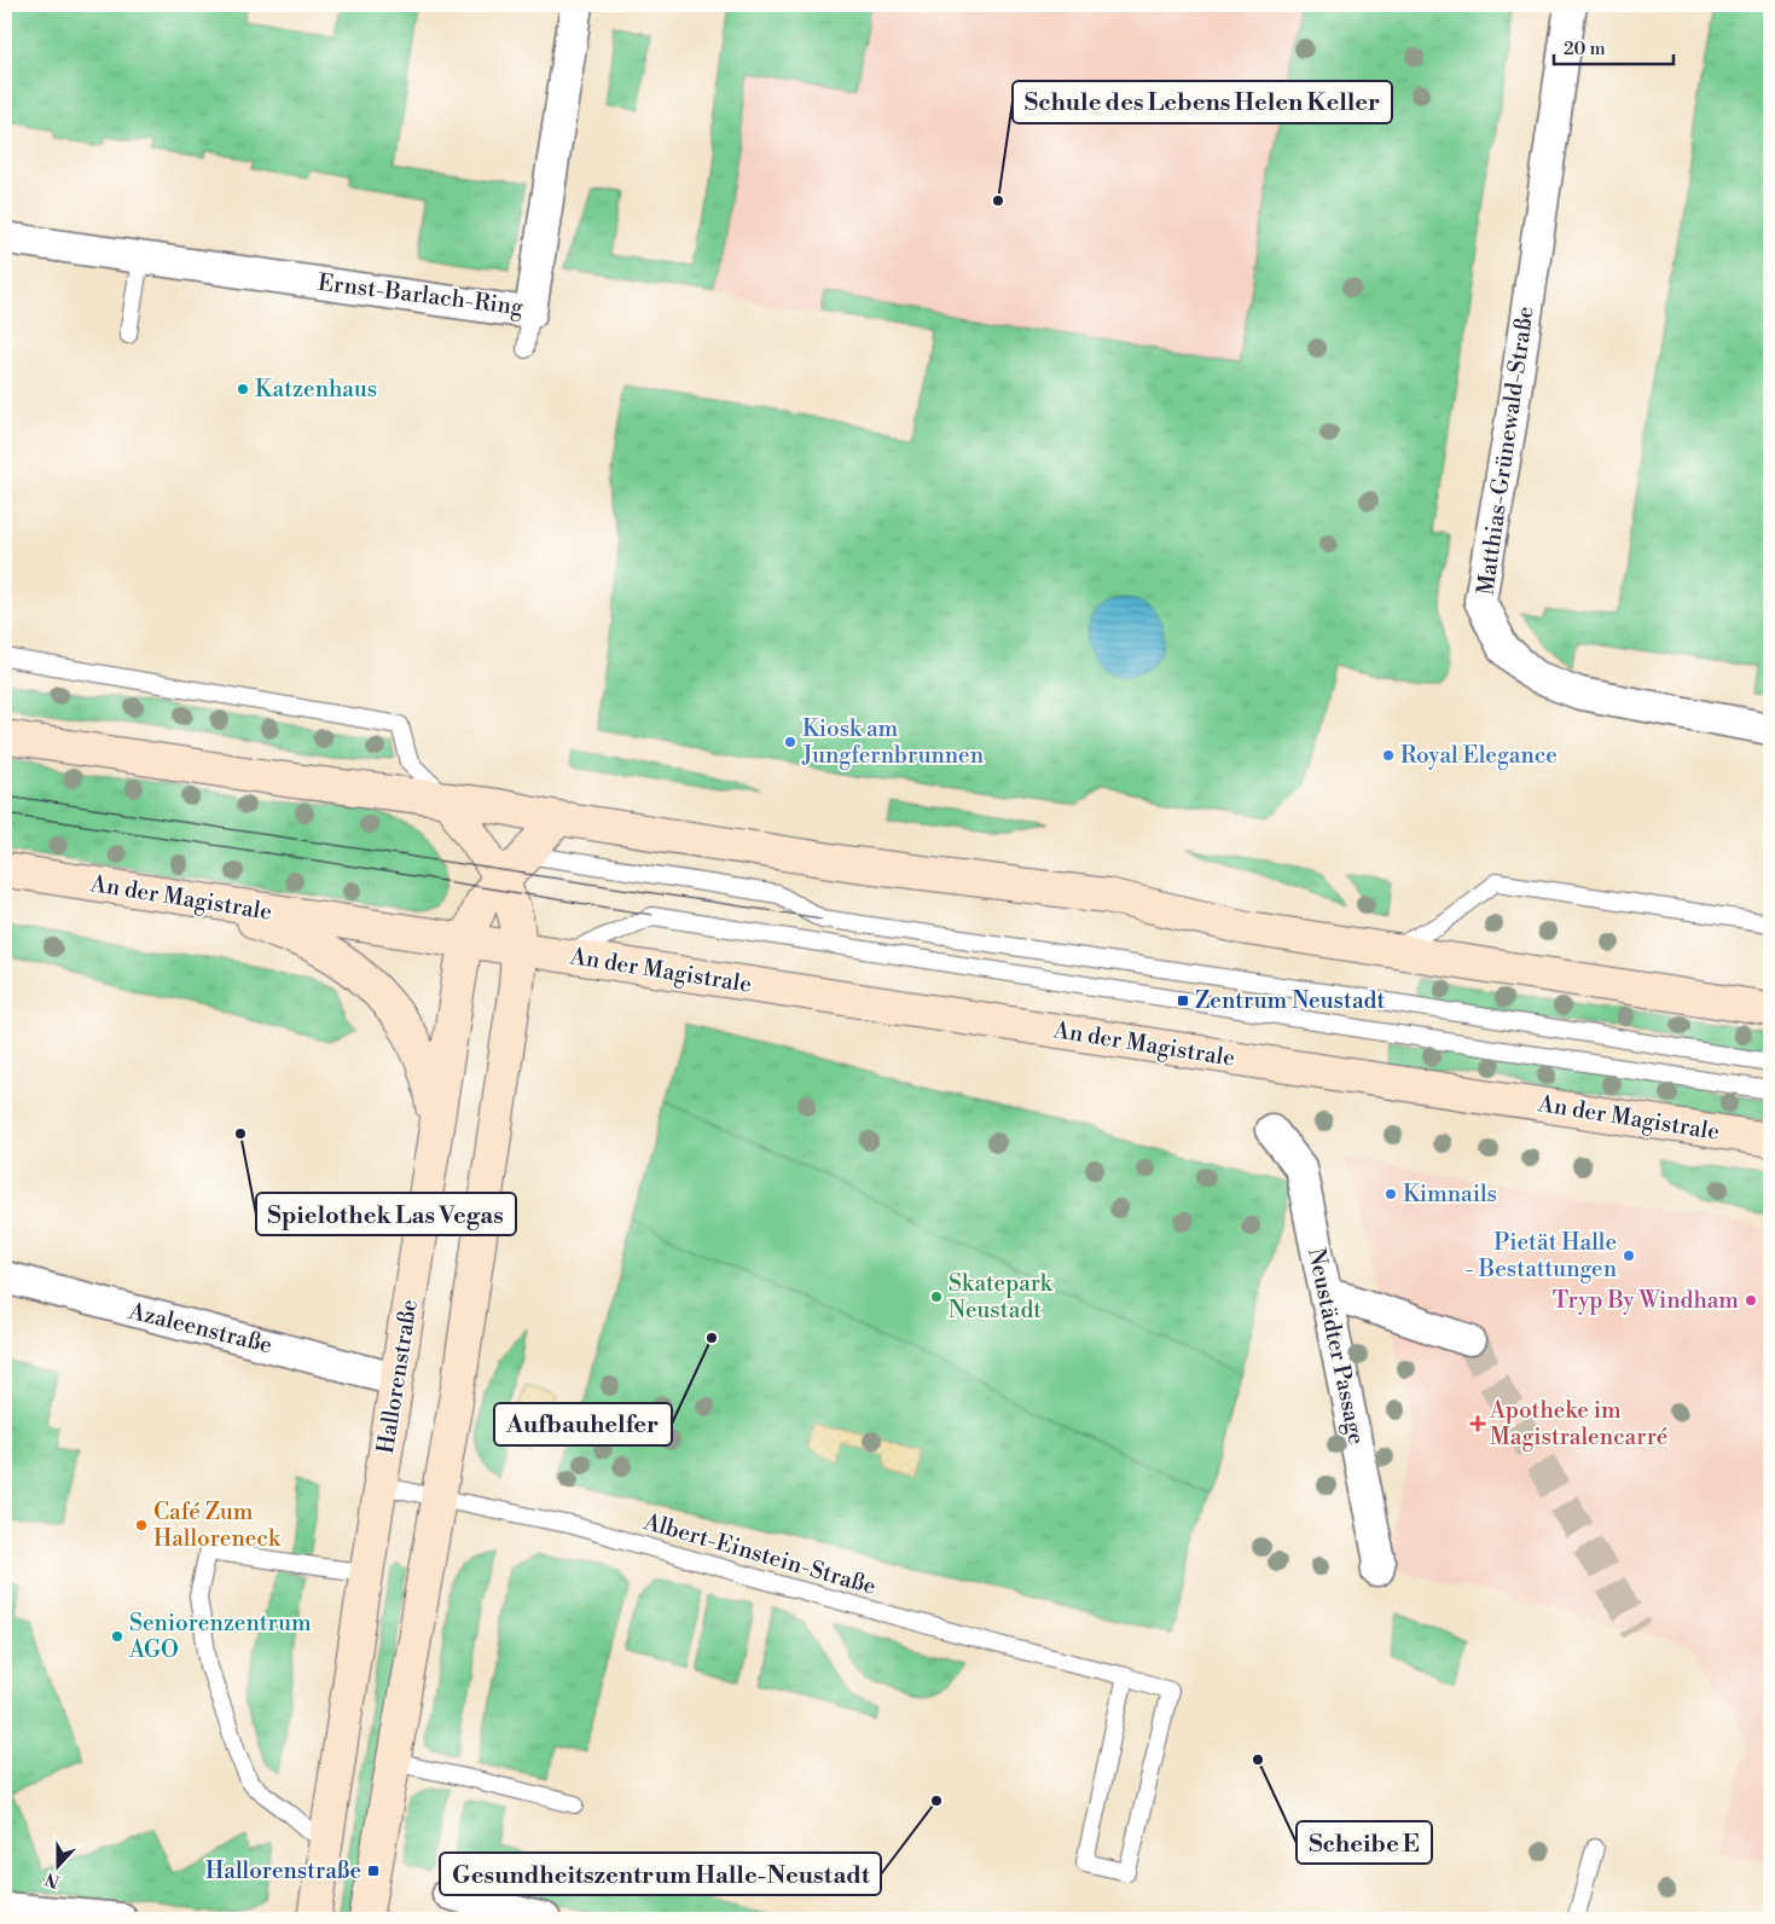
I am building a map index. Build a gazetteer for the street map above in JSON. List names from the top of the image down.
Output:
{
  "streets": {
    "main road": ["An der Magistrale", "Hallorenstraße"],
    "street": [
      "Ernst-Barlach-Ring",
      "Matthias-Grünewald-Straße",
      "Azaleenstraße",
      "Neustädter Passage"
    ],
    "lane": ["Albert-Einstein-Straße"]
  },
  "crossings": [
    ["An der Magistrale", "Hallorenstraße"],
    ["Azaleenstraße", "Hallorenstraße"],
    ["Hallorenstraße", "Albert-Einstein-Straße"]
  ],
  "places": {
    "other": [
      "Schule des Lebens Helen Keller",
      "Katzenhaus",
      "Kiosk am Jungfernbrunnen",
      "Royal Elegance",
      "Spielothek Las Vegas",
      "Kimnails",
      "Pietät Halle - Bestattungen",
      "Skatepark Neustadt",
      "Tryp By Windham",
      "Aufbauhelfer",
      "Café Zum Halloreneck",
      "Seniorenzentrum AGO",
      "Scheibe E",
      "Gesundheitszentrum Halle-Neustadt"
    ],
    "transit": ["Zentrum Neustadt", "Hallorenstraße"],
    "health": ["Apotheke im Magistralencarré"]
  },
  "scale_bar": "20 m",
  "north": "bottom"
}
